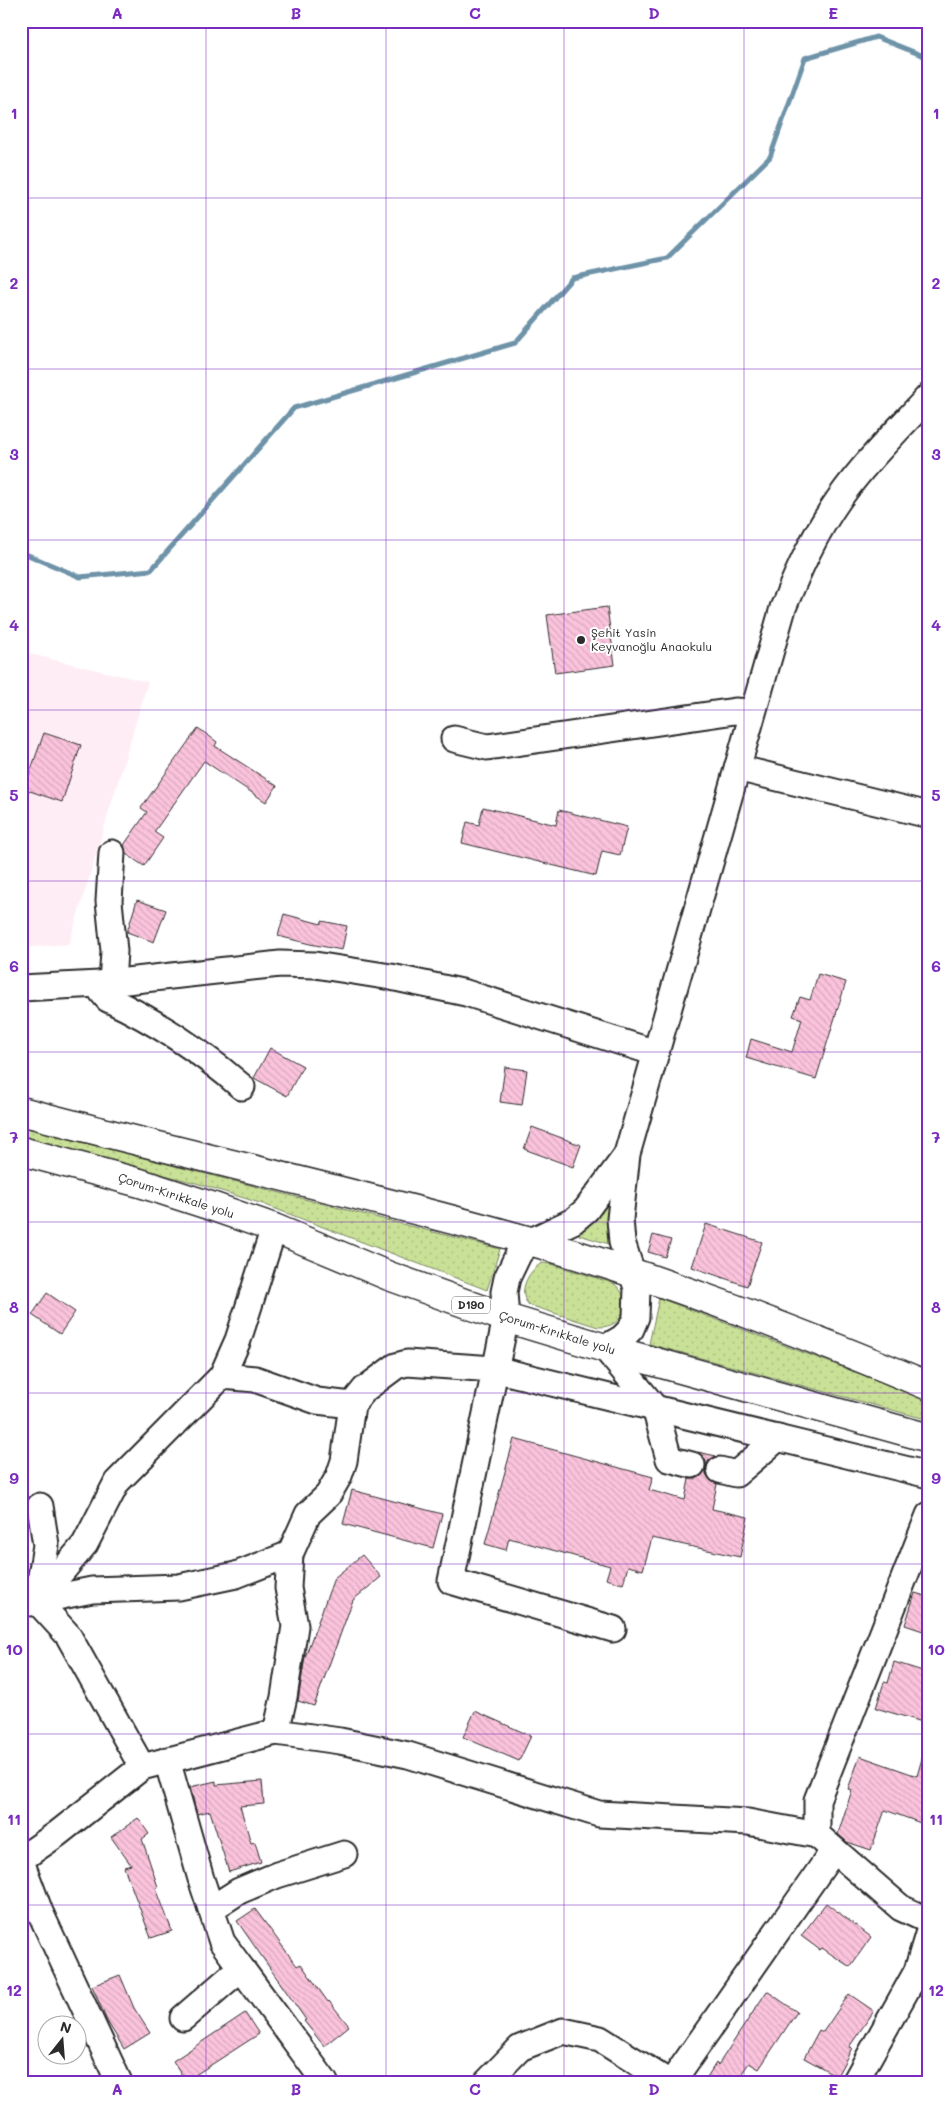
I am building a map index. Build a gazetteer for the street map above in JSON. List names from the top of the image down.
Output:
{
  "streets": {
    "highway": ["Çorum-Kırıkkale yolu", "D190"]
  },
  "places": ["Şehit Yasin Keyvanoğlu Anaokulu"],
  "north": "top",
  "grid": {
    "columns": [
      "A",
      "B",
      "C",
      "D",
      "E"
    ],
    "rows": [
      "1",
      "2",
      "3",
      "4",
      "5",
      "6",
      "7",
      "8",
      "9",
      "10",
      "11",
      "12"
    ]
  }
}
